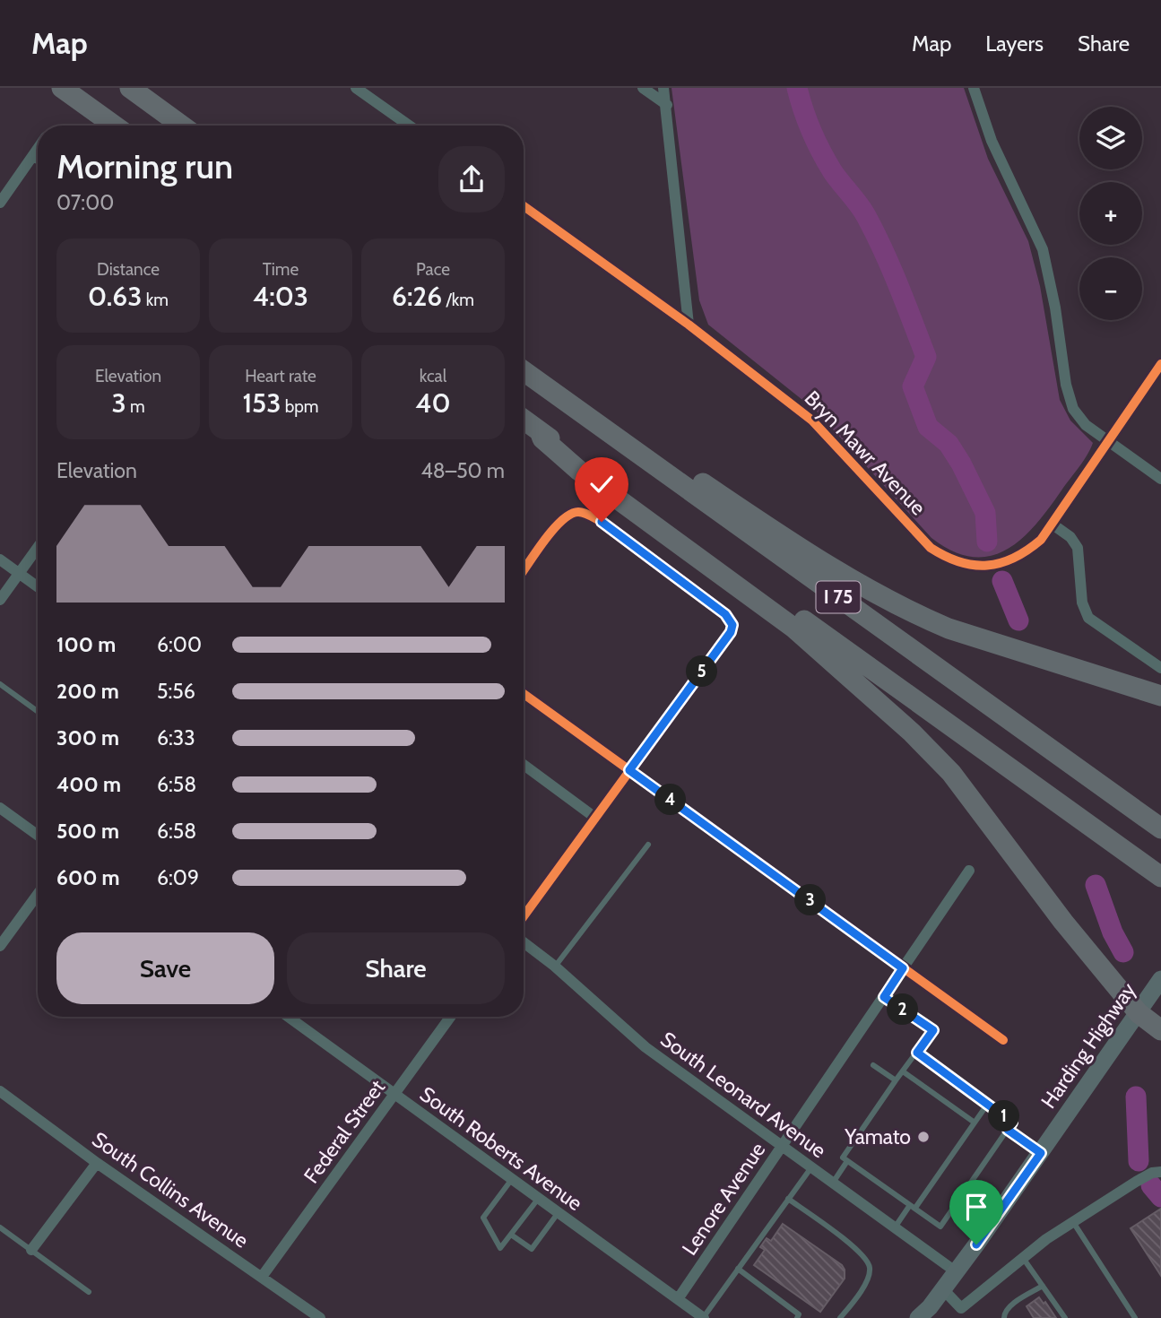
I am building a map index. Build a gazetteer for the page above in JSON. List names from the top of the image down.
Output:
{
  "streets": {
    "highway": ["I 75"],
    "main road": ["Harding Highway"],
    "street": [
      "Bryn Mawr Avenue",
      "South Leonard Avenue",
      "Federal Street",
      "South Roberts Avenue",
      "South Collins Avenue",
      "Lenore Avenue"
    ]
  },
  "crossings": [
    ["Harding Highway", "South Leonard Avenue"],
    ["South Leonard Avenue", "Lenore Avenue"],
    ["Federal Street", "South Roberts Avenue"],
    ["Federal Street", "South Collins Avenue"],
    ["South Roberts Avenue", "Lenore Avenue"]
  ],
  "places": ["Yamato"],
  "page": {
    "header": "Map",
    "nav": ["Map", "Layers", "Share"],
    "map_buttons": ["+", "−"],
    "heading": ["Morning run", "07:00"],
    "stats": [
      ["Distance", "0.63 km"],
      ["Time", "4:03"],
      ["Pace", "6:26 /km"],
      ["Elevation", "3 m"],
      ["Heart rate", "153 bpm"],
      ["kcal", "40"]
    ],
    "chart": ["Elevation", "48–50 m"],
    "list": [
      {
        "name": "100 m",
        "note": "6:00"
      },
      {
        "name": "200 m",
        "note": "5:56"
      },
      {
        "name": "300 m",
        "note": "6:33"
      },
      {
        "name": "400 m",
        "note": "6:58"
      },
      {
        "name": "500 m",
        "note": "6:58"
      },
      {
        "name": "600 m",
        "note": "6:09"
      }
    ],
    "pins": [
      "5",
      "4",
      "3",
      "2",
      "1"
    ],
    "buttons": ["Save", "Share"]
  }
}
